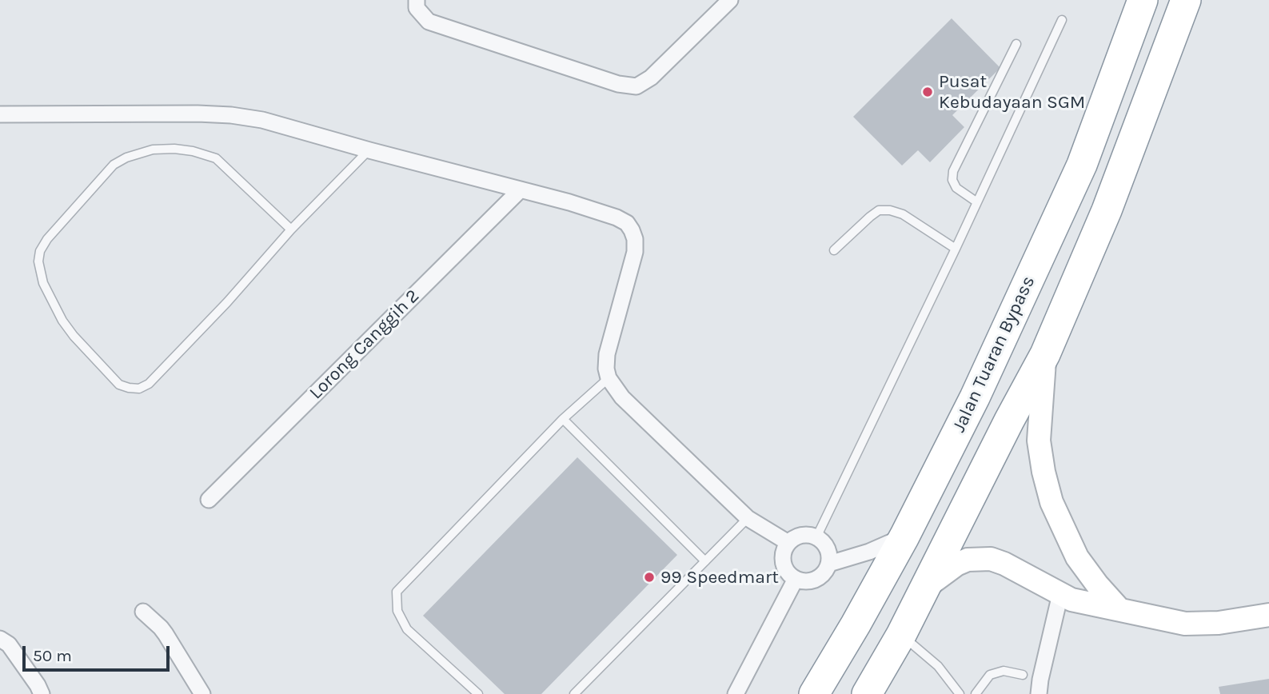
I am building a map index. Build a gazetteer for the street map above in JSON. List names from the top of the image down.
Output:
{
  "streets": {
    "highway": ["Jalan Tuaran Bypass"],
    "street": ["Lorong Canggih 2"]
  },
  "places": ["Pusat Kebudayaan SGM", "99 Speedmart"],
  "scale_bar": "50 m"
}
